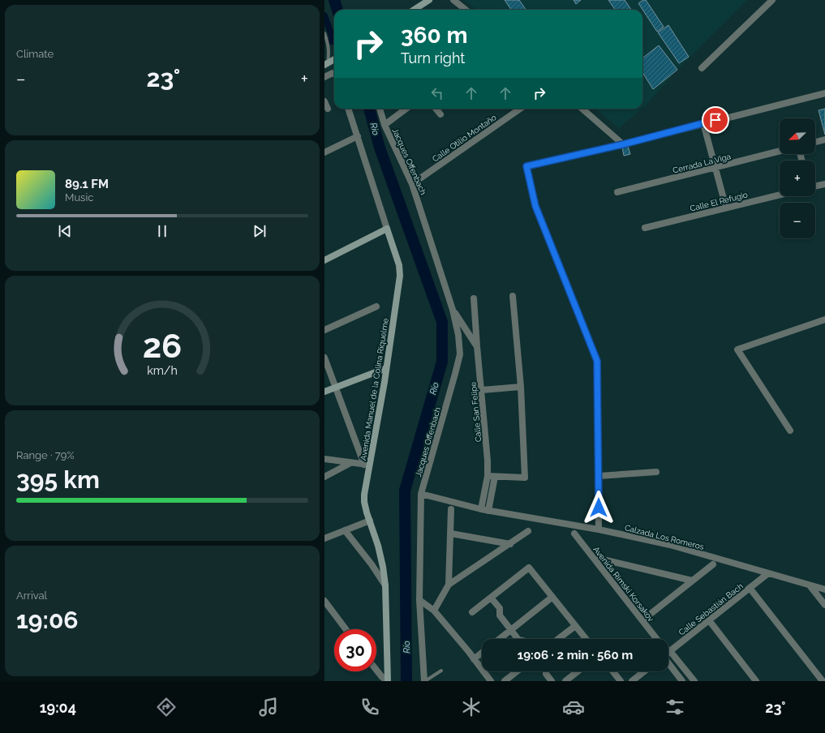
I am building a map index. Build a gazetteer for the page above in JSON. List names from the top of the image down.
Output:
{
  "streets": {
    "street": [
      "Calle Otilio Montaño",
      "Jacques Offenbach",
      "Cerrada La Viga",
      "Calle El Refugio",
      "Avenida Manuel de la Colina Riquelme",
      "Calle San Felipe",
      "Calzada Los Romeros",
      "Avenida Rimski Korsakov",
      "Calle Sebastián Bach"
    ]
  },
  "crossings": [
    ["Calle Otilio Montaño", "Jacques Offenbach"],
    ["Jacques Offenbach", "Calzada Los Romeros"],
    ["Calle San Felipe", "Calzada Los Romeros"],
    ["Calzada Los Romeros", "Calle Sebastián Bach"]
  ],
  "water": ["Río"],
  "north": "bottom left",
  "page": {
    "tile": [
      "Climate",
      ["Range · 79%", "395 km"],
      ["Arrival", "19:06"]
    ],
    "turn": ["360 m", "Turn right"],
    "heat": ["−", "23°", "+"],
    "map_buttons": ["+", "−"],
    "song": ["89.1 FM", "Music"],
    "limit": "30",
    "trip": "19:06 · 2 min · 560 m",
    "tabs": ["19:04", "23°"],
    "gauge": ["26", "km/h"]
  }
}
